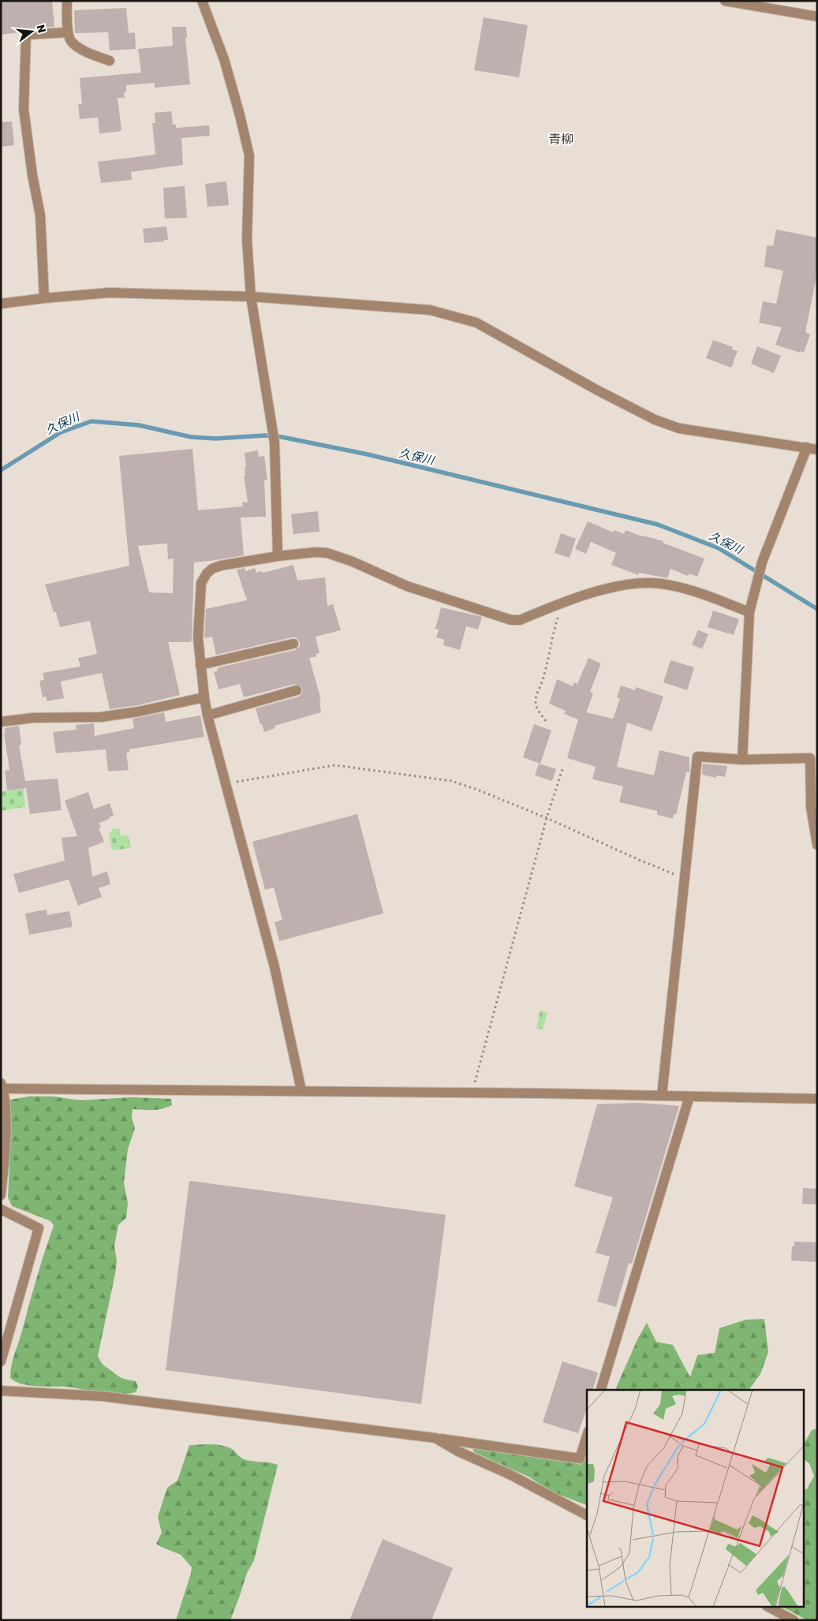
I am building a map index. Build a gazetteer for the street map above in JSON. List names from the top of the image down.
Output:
{
  "districts": ["青柳"],
  "water": ["久保川"],
  "north": "right"
}
